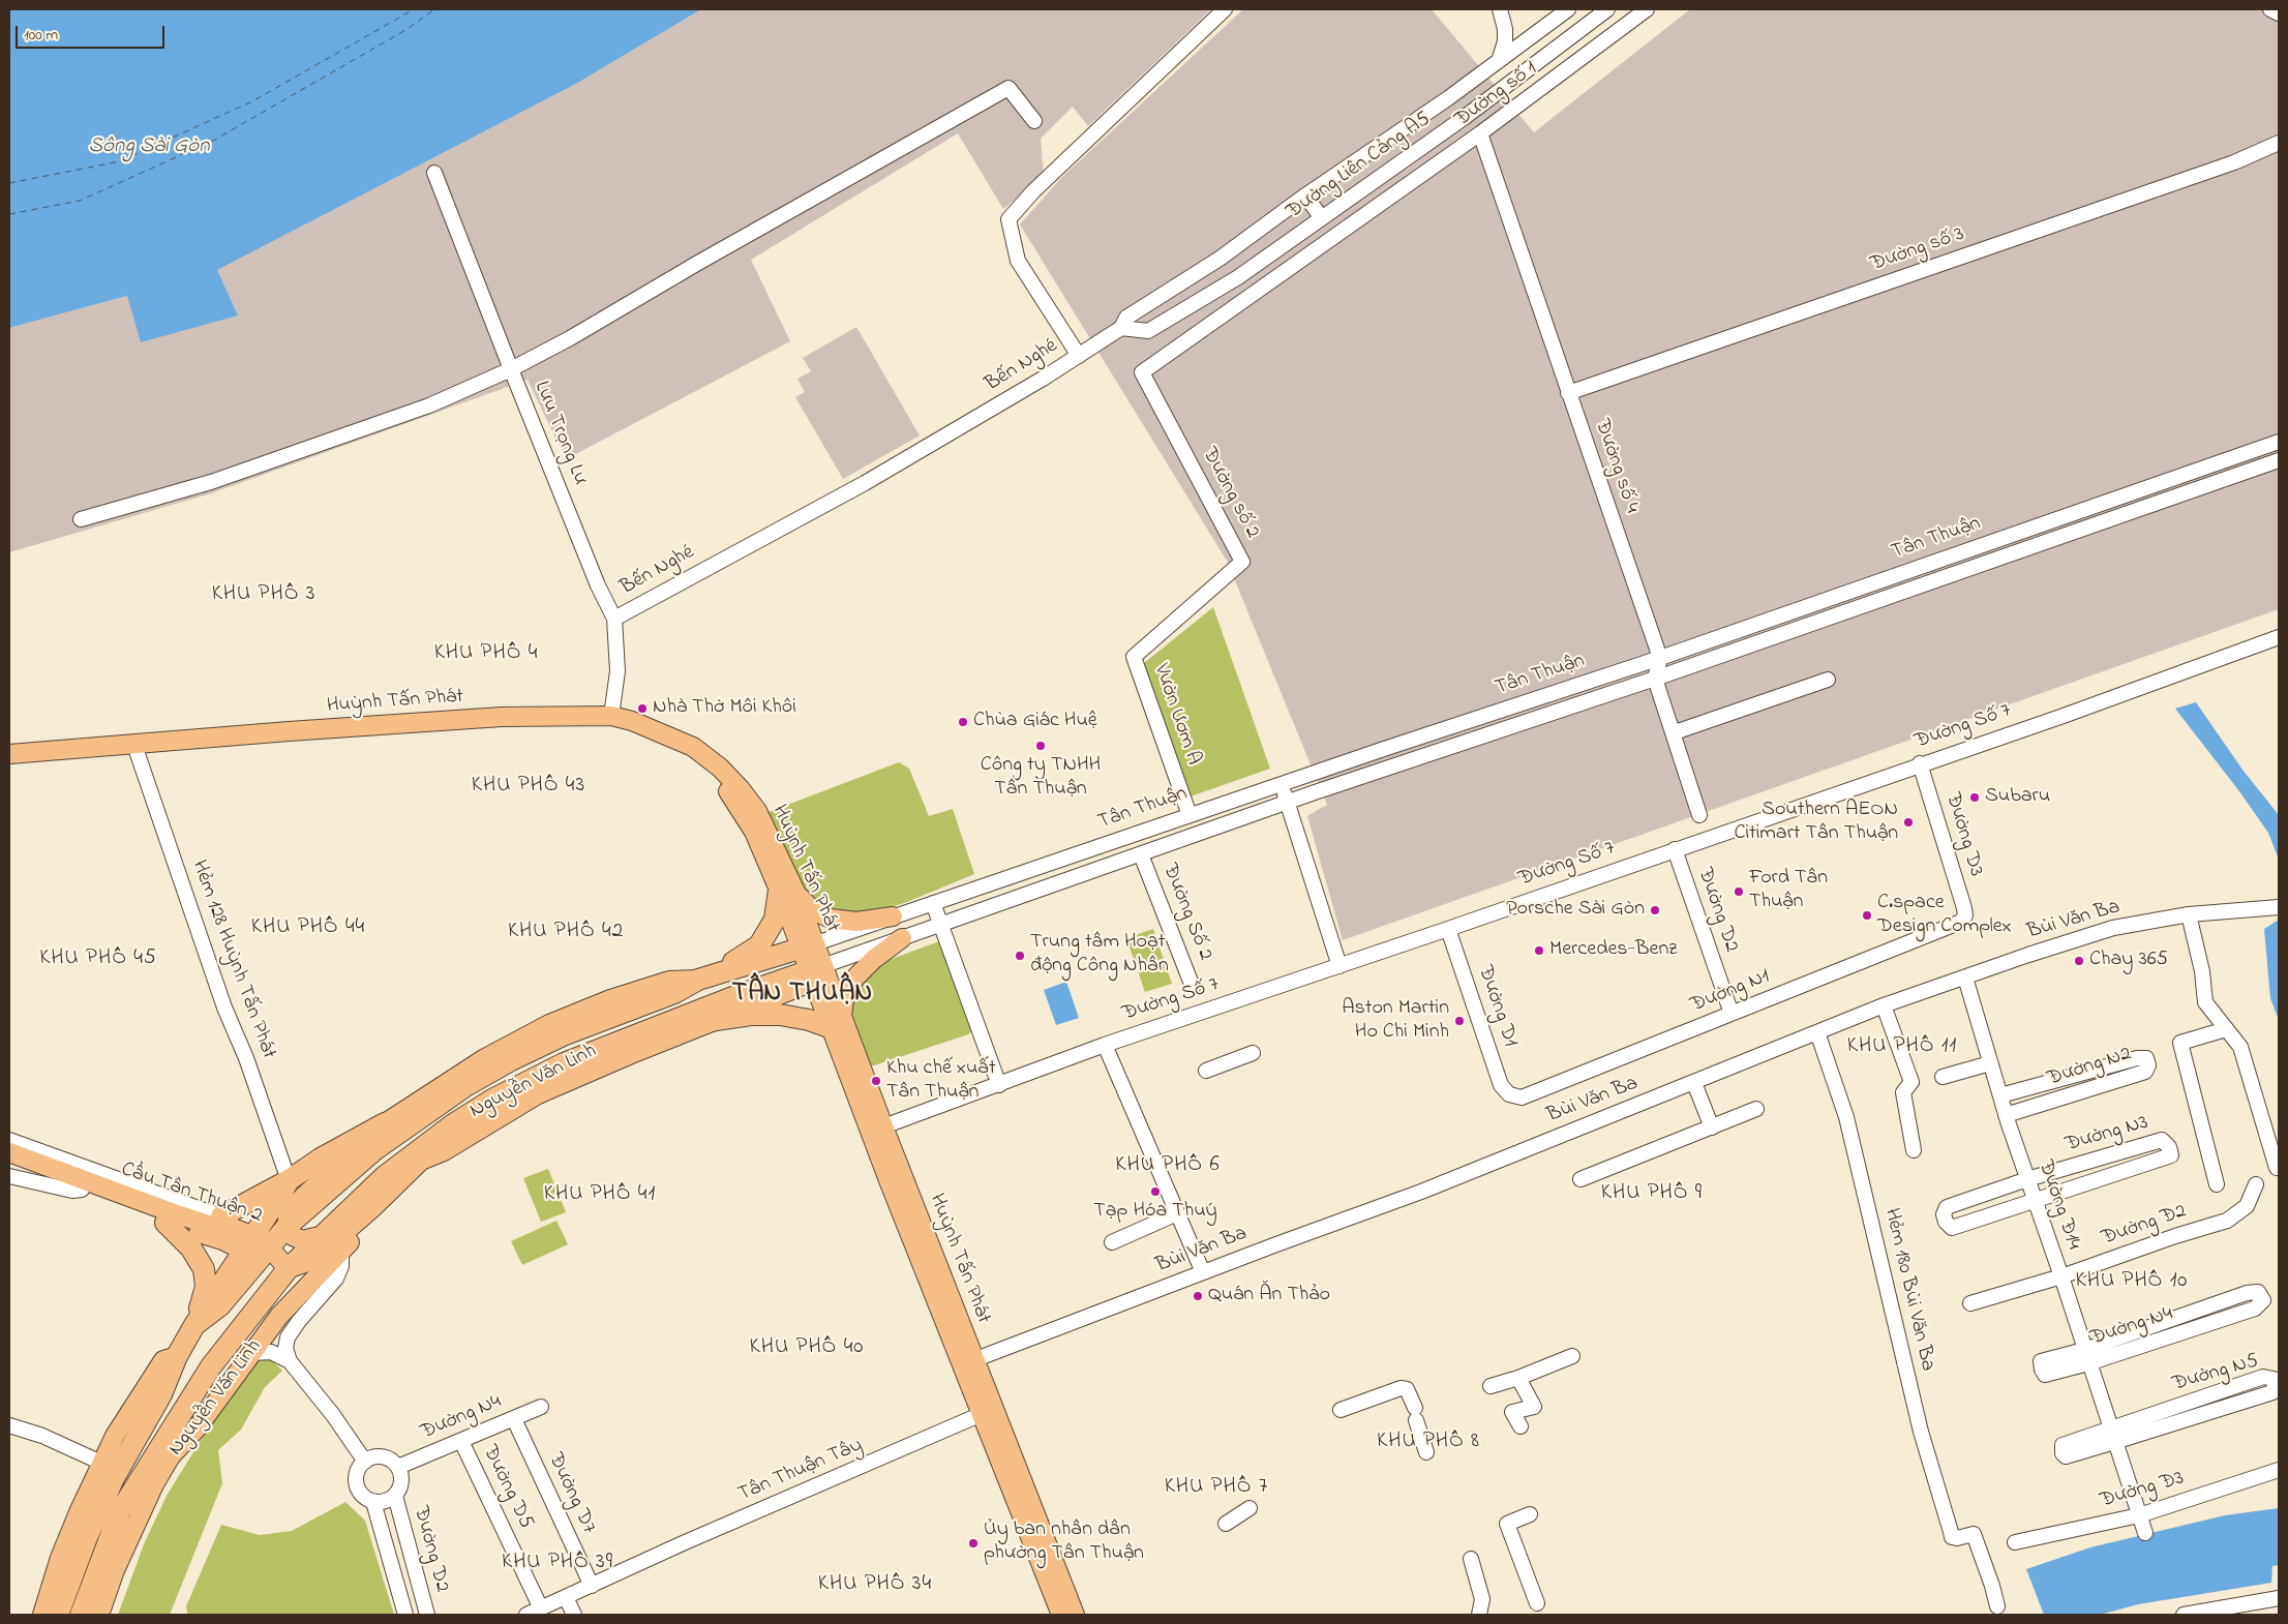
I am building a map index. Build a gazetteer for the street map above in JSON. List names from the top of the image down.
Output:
{
  "streets": {
    "highway": ["Nguyễn Văn Linh"],
    "main road": ["Huỳnh Tấn Phát", "Cầu Tân Thuận 2"],
    "street": [
      "Đường số 1",
      "Đường Liên Cảng A5",
      "Đường số 3",
      "Bến Nghé",
      "Lưu Trọng Lư",
      "Đường số 4",
      "Đường số 2",
      "Tân Thuận",
      "Vườn Ươm A",
      "Đường Số 7",
      "Đường D3",
      "Đường D2",
      "Đường Số 2",
      "Bùi Văn Ba",
      "Hẻm 128 Huỳnh Tấn Phát",
      "Đường N1",
      "Đường D1",
      "Đường N2",
      "Đường N3",
      "Đường Đ14",
      "Đường Đ2",
      "Hẻm 180 Bùi Văn Ba",
      "Đường N4",
      "Đường N5",
      "Tân Thuận Tây",
      "Đường D5",
      "Đường Đ3",
      "Đường D7"
    ]
  },
  "crossings": [
    ["Đường số 1", "Đường số 4"],
    ["Đường số 1", "Đường số 2"],
    ["Đường Liên Cảng A5", "Bến Nghé"],
    ["Đường số 3", "Đường số 4"],
    ["Bến Nghé", "Lưu Trọng Lư"],
    ["Lưu Trọng Lư", "Huỳnh Tấn Phát"],
    ["Đường số 4", "Tân Thuận"],
    ["Đường số 2", "Vườn Ươm A"],
    ["Tân Thuận", "Huỳnh Tấn Phát"],
    ["Tân Thuận", "Vườn Ươm A"],
    ["Tân Thuận", "Đường Số 2"],
    ["Tân Thuận", "Nguyễn Văn Linh"],
    ["Huỳnh Tấn Phát", "Đường Số 7"],
    ["Huỳnh Tấn Phát", "Bùi Văn Ba"],
    ["Huỳnh Tấn Phát", "Hẻm 128 Huỳnh Tấn Phát"],
    ["Huỳnh Tấn Phát", "Nguyễn Văn Linh"],
    ["Huỳnh Tấn Phát", "Tân Thuận Tây"],
    ["Đường Số 7", "Đường D3"],
    ["Đường Số 7", "Đường D2"],
    ["Đường Số 7", "Đường D1"],
    ["Đường D3", "Đường N1"],
    ["Đường D2", "Đường N1"],
    ["Đường D2", "Đường N4"],
    ["Bùi Văn Ba", "Đường Đ14"],
    ["Bùi Văn Ba", "Hẻm 180 Bùi Văn Ba"],
    ["Hẻm 128 Huỳnh Tấn Phát", "Nguyễn Văn Linh"],
    ["Đường N1", "Đường D1"],
    ["Đường N2", "Đường Đ14"],
    ["Nguyễn Văn Linh", "Cầu Tân Thuận 2"],
    ["Đường N3", "Đường Đ14"],
    ["Đường Đ14", "Đường Đ2"],
    ["Đường Đ14", "Đường N4"],
    ["Đường Đ14", "Đường N5"],
    ["Đường Đ14", "Đường Đ3"],
    ["Đường N4", "Đường D5"],
    ["Đường N4", "Đường D7"],
    ["Tân Thuận Tây", "Đường D7"]
  ],
  "districts": [
    "KHU PHỐ 3",
    "KHU PHỐ 4",
    "KHU PHỐ 43",
    "KHU PHỐ 44",
    "KHU PHỐ 42",
    "KHU PHỐ 45",
    "TÂN THUẬN",
    "KHU PHỐ 11",
    "KHU PHỐ 6",
    "KHU PHỐ 9",
    "KHU PHỐ 41",
    "KHU PHỐ 10",
    "KHU PHỐ 40",
    "KHU PHỐ 8",
    "KHU PHỐ 7",
    "KHU PHỐ 39",
    "KHU PHỐ 34"
  ],
  "water": ["Sông Sài Gòn"],
  "places": [
    "Nhà Thờ Môi Khôi",
    "Chùa Giác Huệ",
    "Công ty TNHH Tân Thuận",
    "Subaru",
    "Southern AEON Citimart Tân Thuận",
    "Ford Tân Thuận",
    "Porsche Sài Gòn",
    "C.space Design Complex",
    "Mercedes-Benz",
    "Trung tâm Hoạt động Công Nhân",
    "Chay 365",
    "Aston Martin Ho Chi Minh",
    "Khu chế xuất Tân Thuận",
    "Tạp Hóa Thuý",
    "Quán Ăn Thảo",
    "Ủy ban nhân dân phường Tân Thuận"
  ],
  "scale_bar": "100 m"
}
